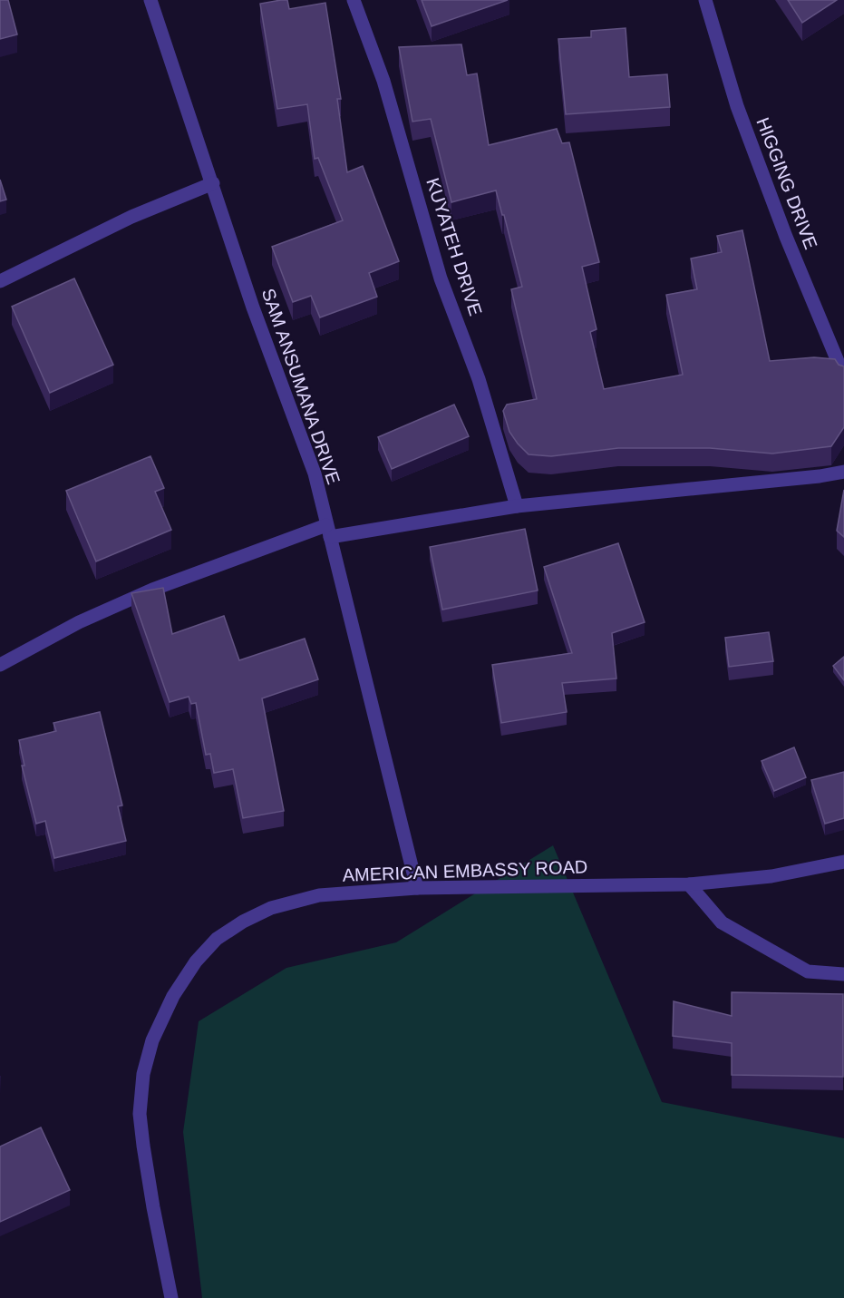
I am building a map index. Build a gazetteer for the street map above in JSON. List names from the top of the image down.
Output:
{
  "streets": {
    "street": [
      "HIGGING DRIVE",
      "KUYATEH DRIVE",
      "SAM ANSUMANA DRIVE",
      "AMERICAN EMBASSY ROAD"
    ]
  },
  "crossings": [
    ["SAM ANSUMANA DRIVE", "AMERICAN EMBASSY ROAD"]
  ]
}
